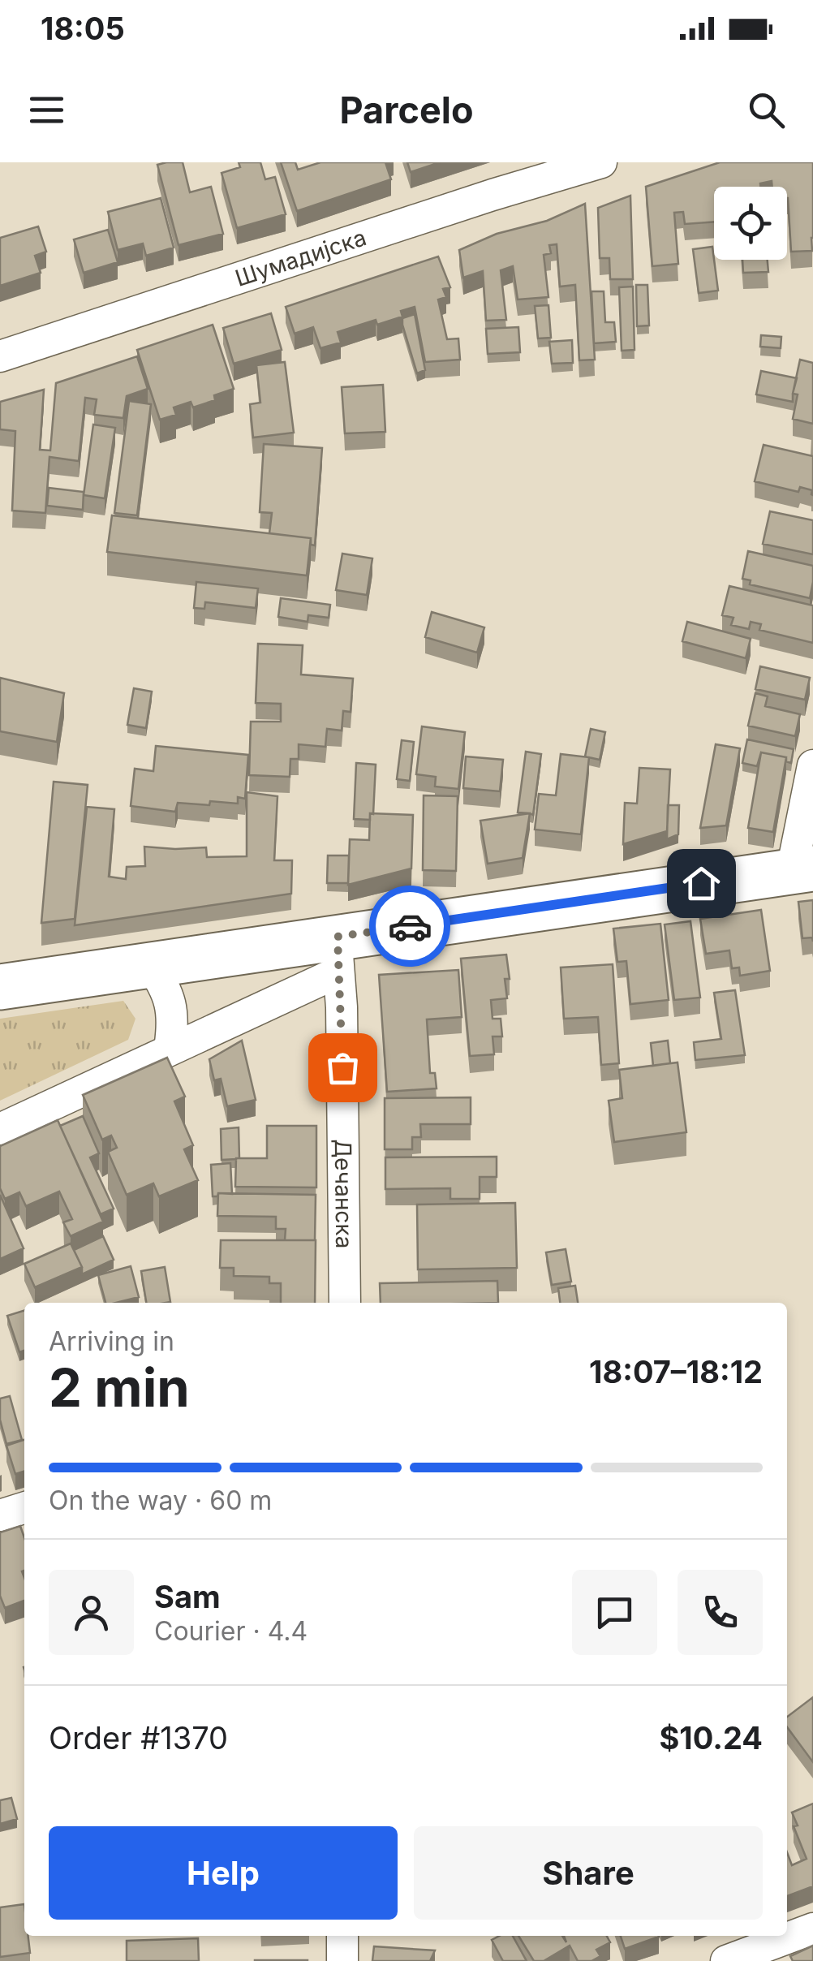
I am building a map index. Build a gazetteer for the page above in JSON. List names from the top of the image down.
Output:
{
  "streets": {
    "street": ["Шумадијска", "Дечанска"]
  },
  "page": {
    "status": "18:05",
    "header": "Parcelo",
    "heading": ["2 min", "Arriving in", "18:07–18:12"],
    "panel": [
      "Sam",
      "Courier · 4.4",
      "Order #1370",
      "$10.24"
    ],
    "bar": "On the way · 60 m",
    "buttons": ["Help", "Share"]
  }
}
